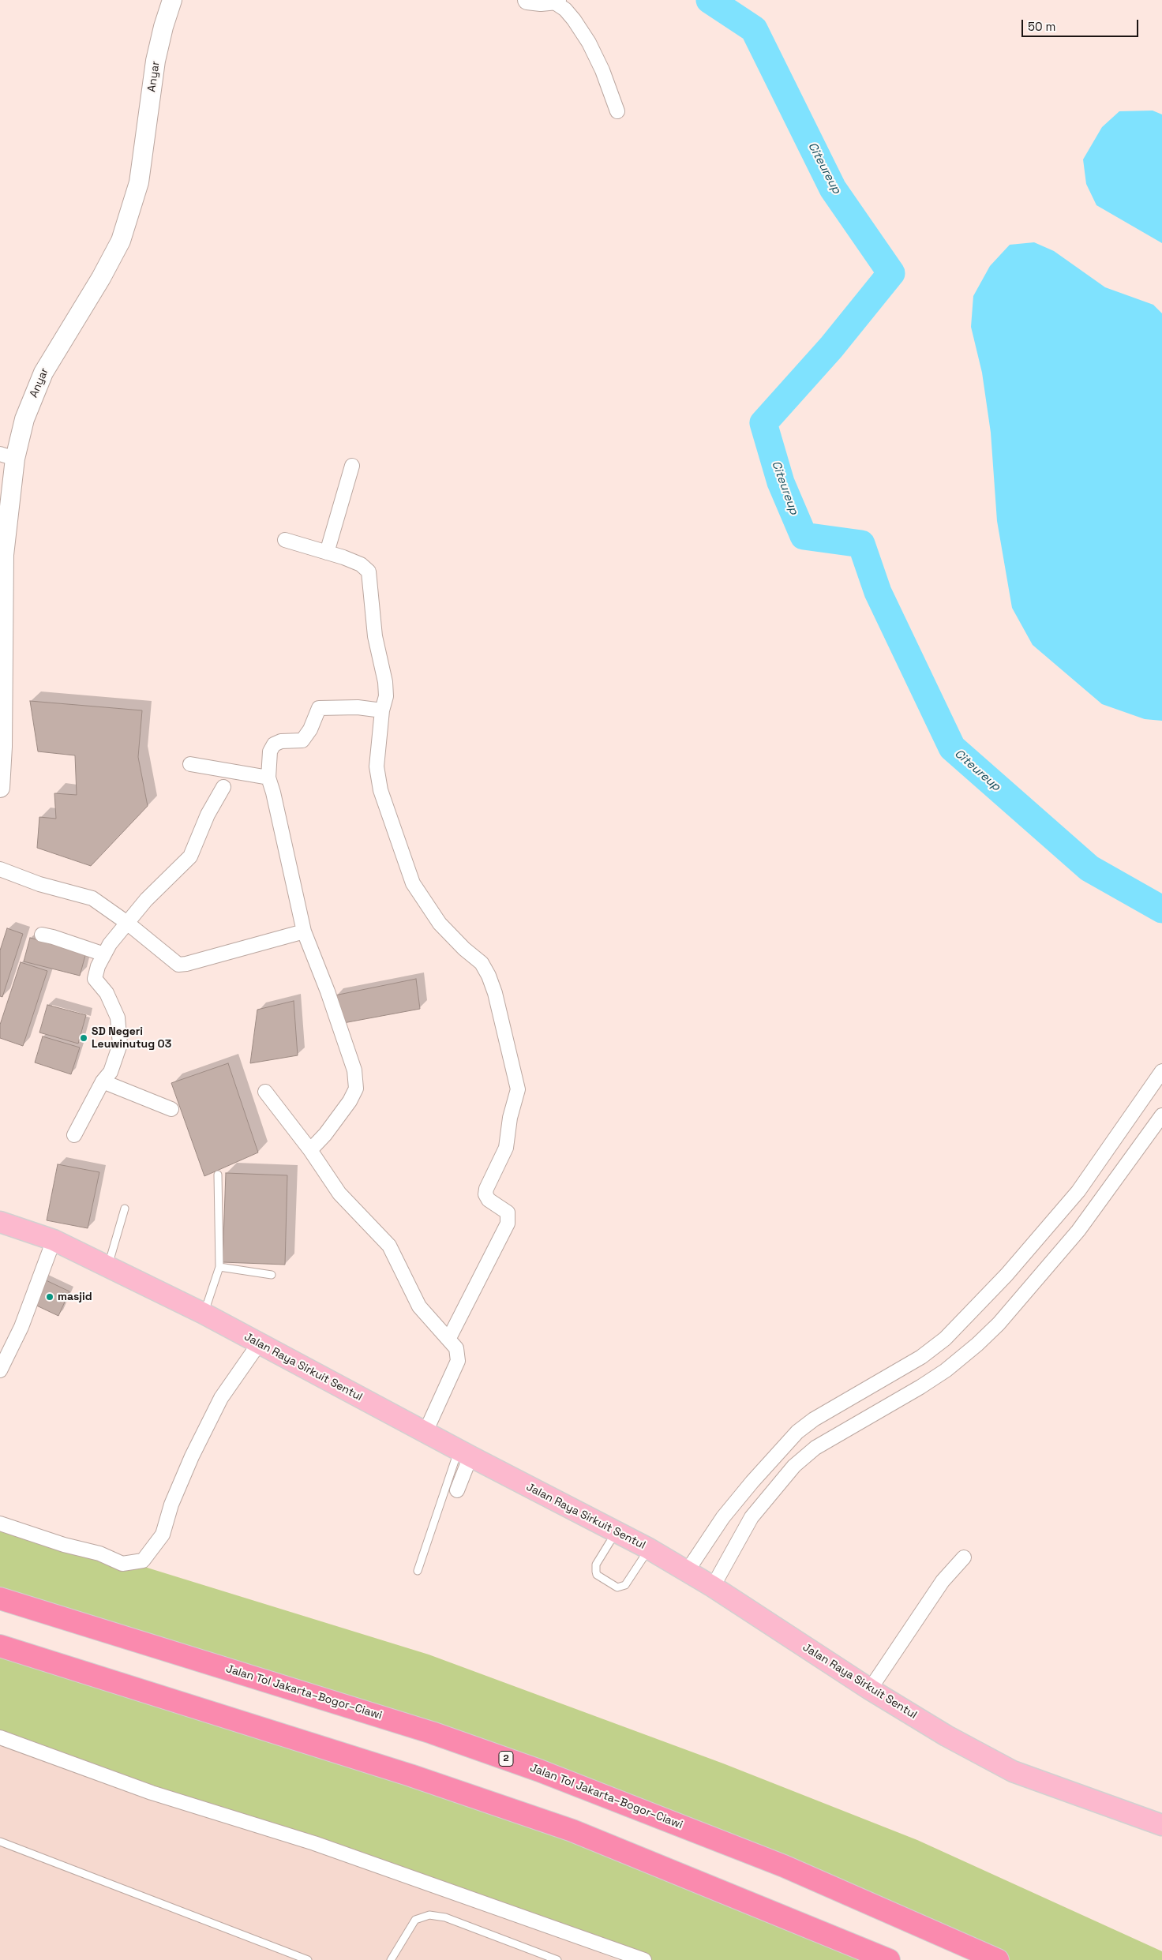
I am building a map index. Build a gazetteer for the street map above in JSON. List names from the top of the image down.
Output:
{
  "streets": {
    "highway": ["Jalan Tol Jakarta–Bogor–Ciawi", "2"],
    "main road": ["Jalan Raya Sirkuit Sentul"],
    "street": ["Anyar"]
  },
  "water": ["Citeureup"],
  "places": ["SD Negeri Leuwinutug 03", "masjid"],
  "scale_bar": "50 m"
}
